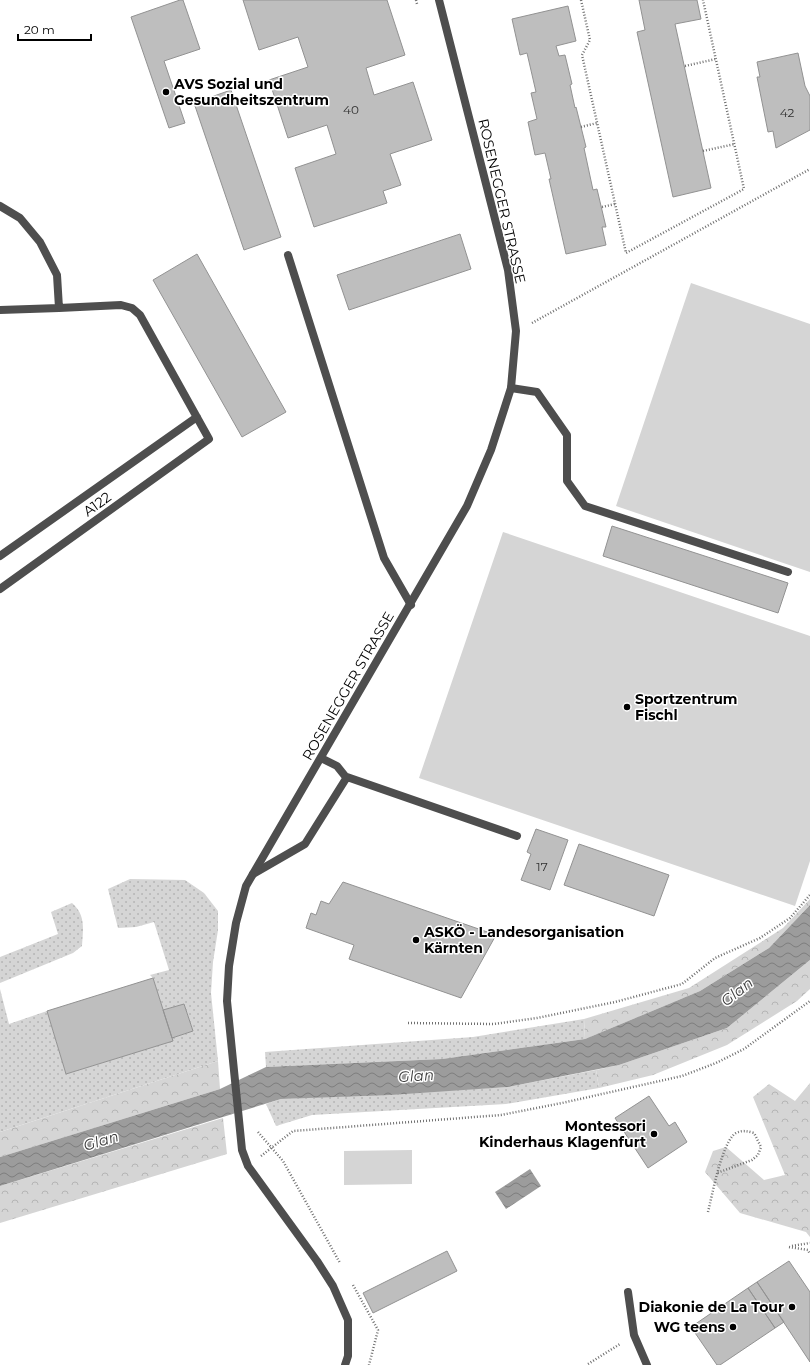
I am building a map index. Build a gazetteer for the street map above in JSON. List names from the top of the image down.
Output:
{
  "streets": {
    "street": ["ROSENEGGER STRASSE", "A122"]
  },
  "water": ["Glan"],
  "places": [
    "AVS Sozial und Gesundheitszentrum",
    "Sportzentrum Fischl",
    "ASKÖ - Landesorganisation Kärnten",
    "Montessori Kinderhaus Klagenfurt",
    "Diakonie de La Tour",
    "WG teens"
  ],
  "house_numbers": ["40", "42", "17"],
  "scale_bar": "20 m"
}
